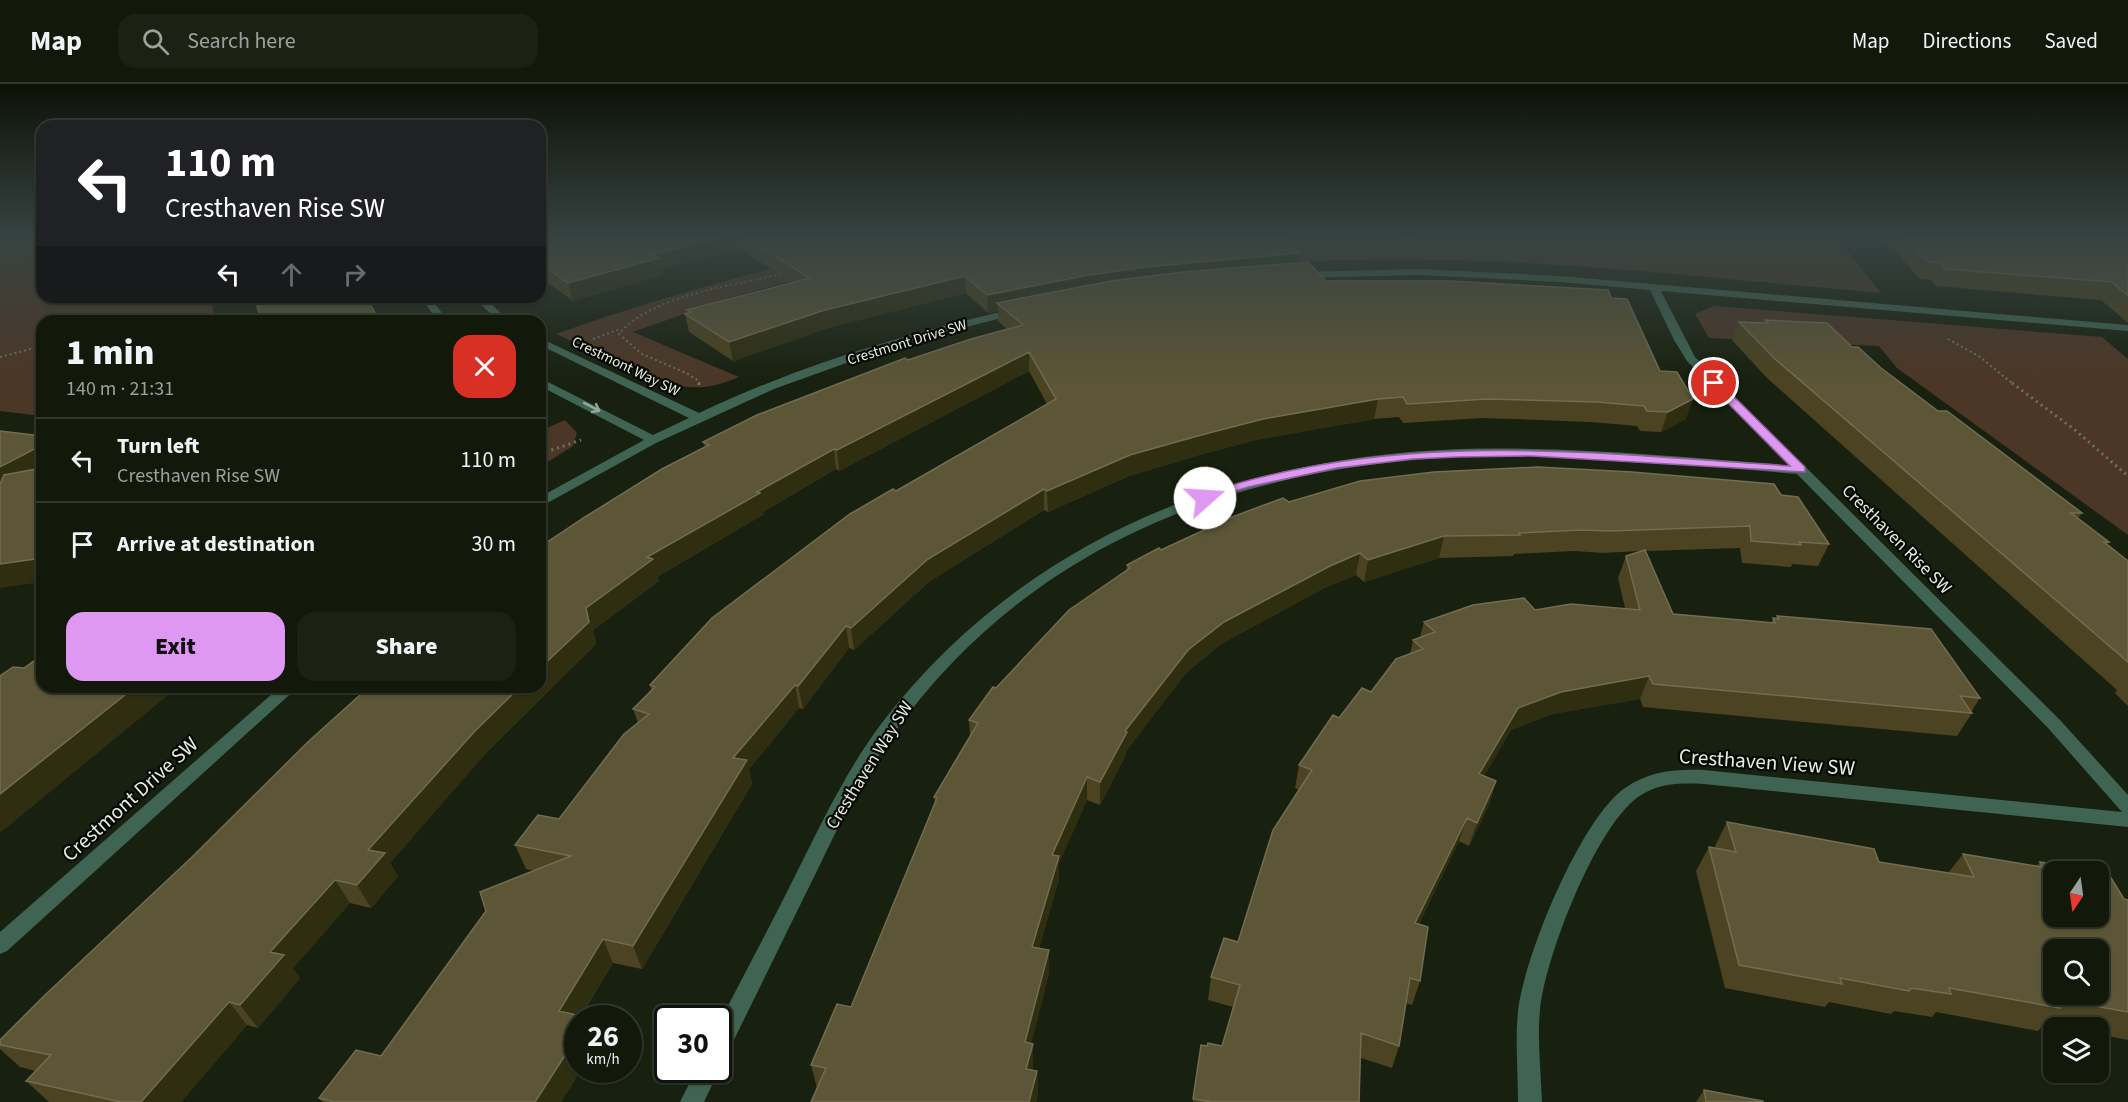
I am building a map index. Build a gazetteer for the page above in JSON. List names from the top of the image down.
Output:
{
  "streets": {
    "street": [
      "Crestmont Drive SW",
      "Crestmont Way SW",
      "Cresthaven Rise SW",
      "Cresthaven View SW",
      "Cresthaven Way SW"
    ]
  },
  "crossings": [
    ["Crestmont Drive SW", "Crestmont Way SW"],
    ["Cresthaven Rise SW", "Cresthaven Way SW"]
  ],
  "north": "bottom",
  "page": {
    "header": "Map",
    "search": "Search here",
    "nav": ["Map", "Directions", "Saved"],
    "turn": ["110 m", "Cresthaven Rise SW"],
    "heading": ["1 min", "140 m · 21:31"],
    "list": [
      {
        "name": "Turn left",
        "note": "Cresthaven Rise SW",
        "value": "110 m"
      },
      {
        "name": "Arrive at destination",
        "value": "30 m"
      }
    ],
    "buttons": ["Exit", "Share"],
    "speed": "26 km/h",
    "limit": "30"
  }
}
